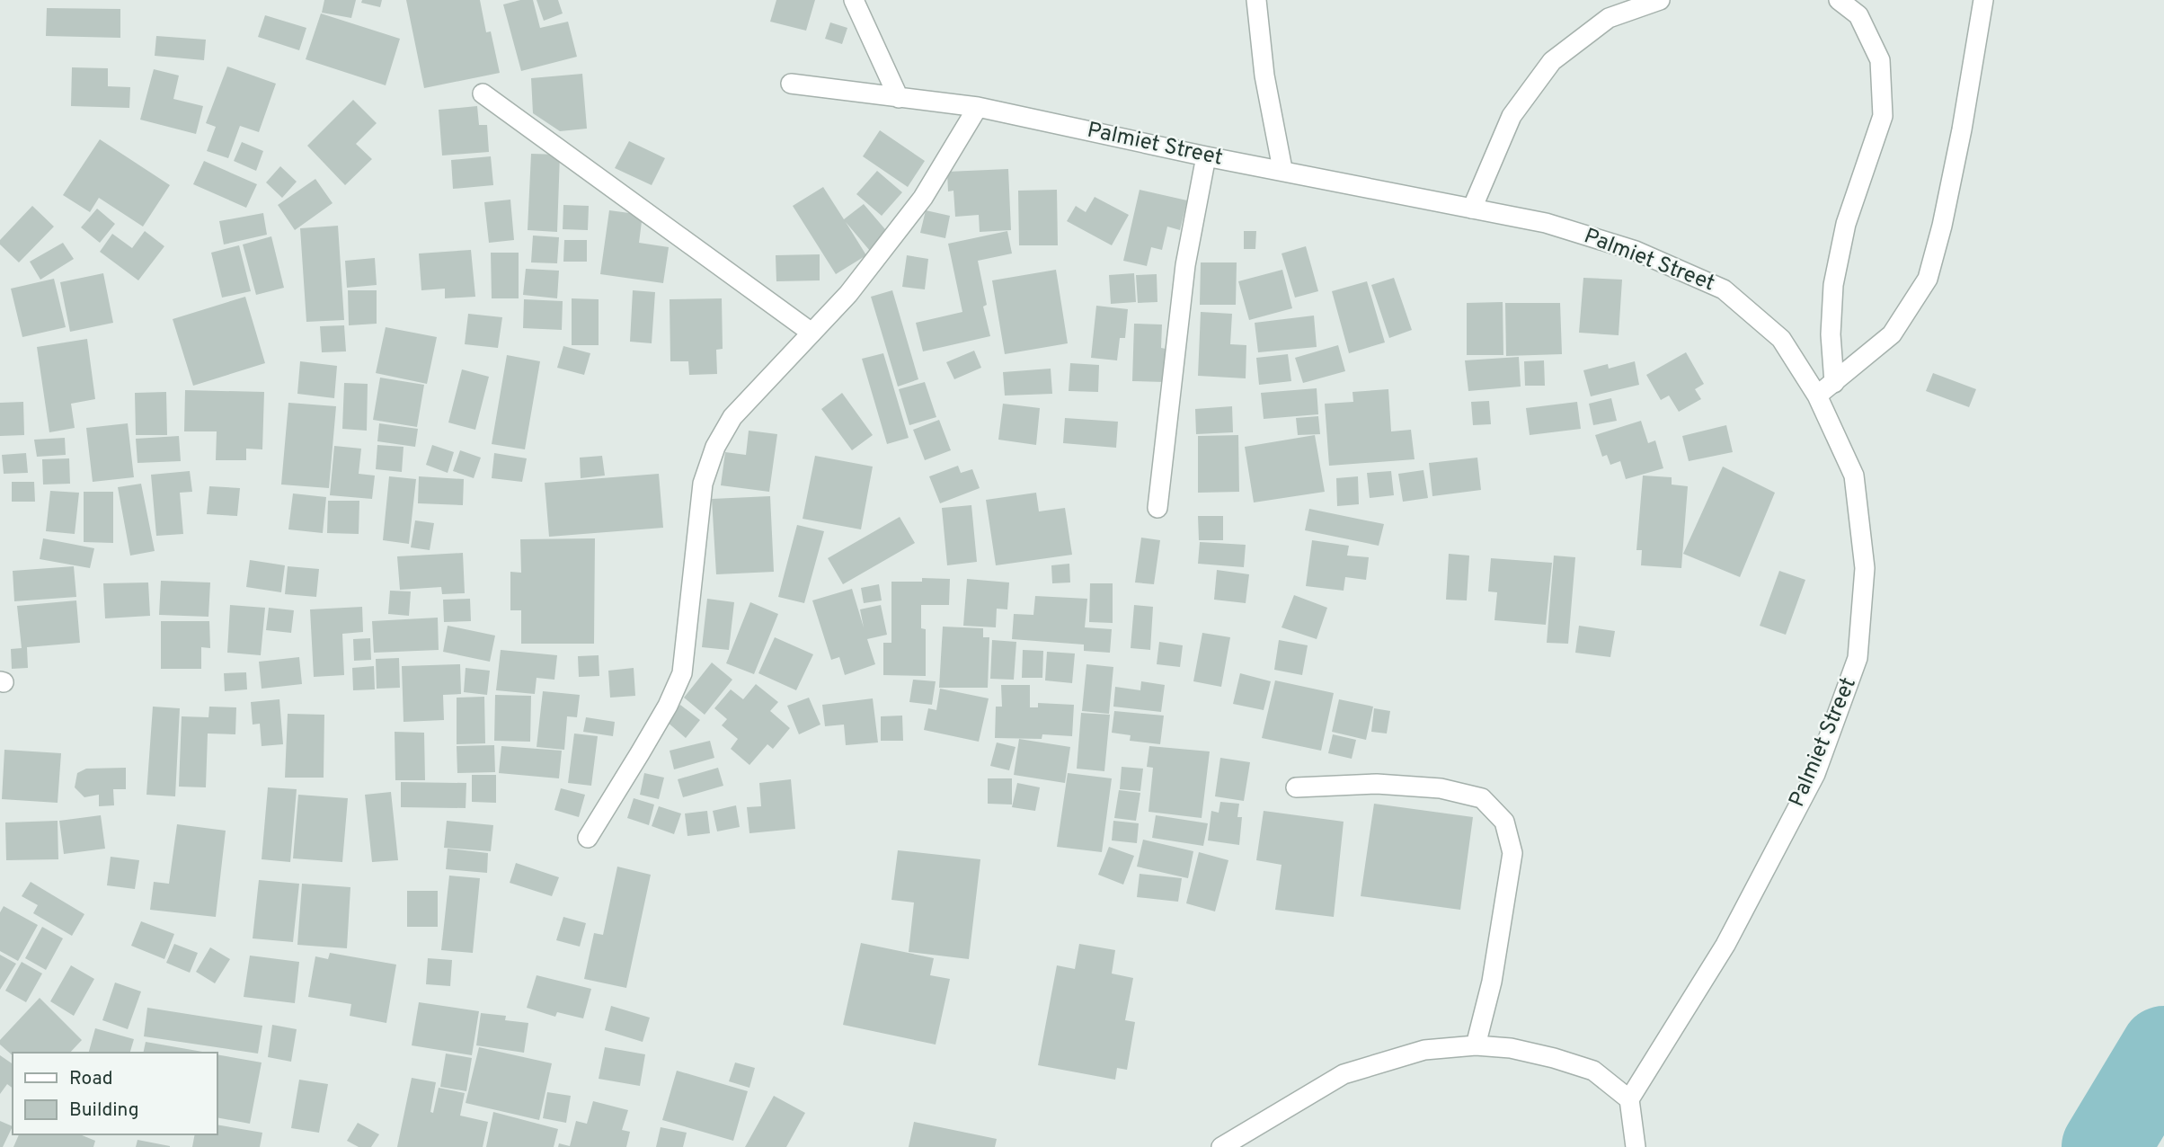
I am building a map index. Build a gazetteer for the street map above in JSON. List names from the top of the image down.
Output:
{
  "streets": {
    "street": ["Palmiet Street"]
  },
  "legend": ["Road", "Building"]
}
